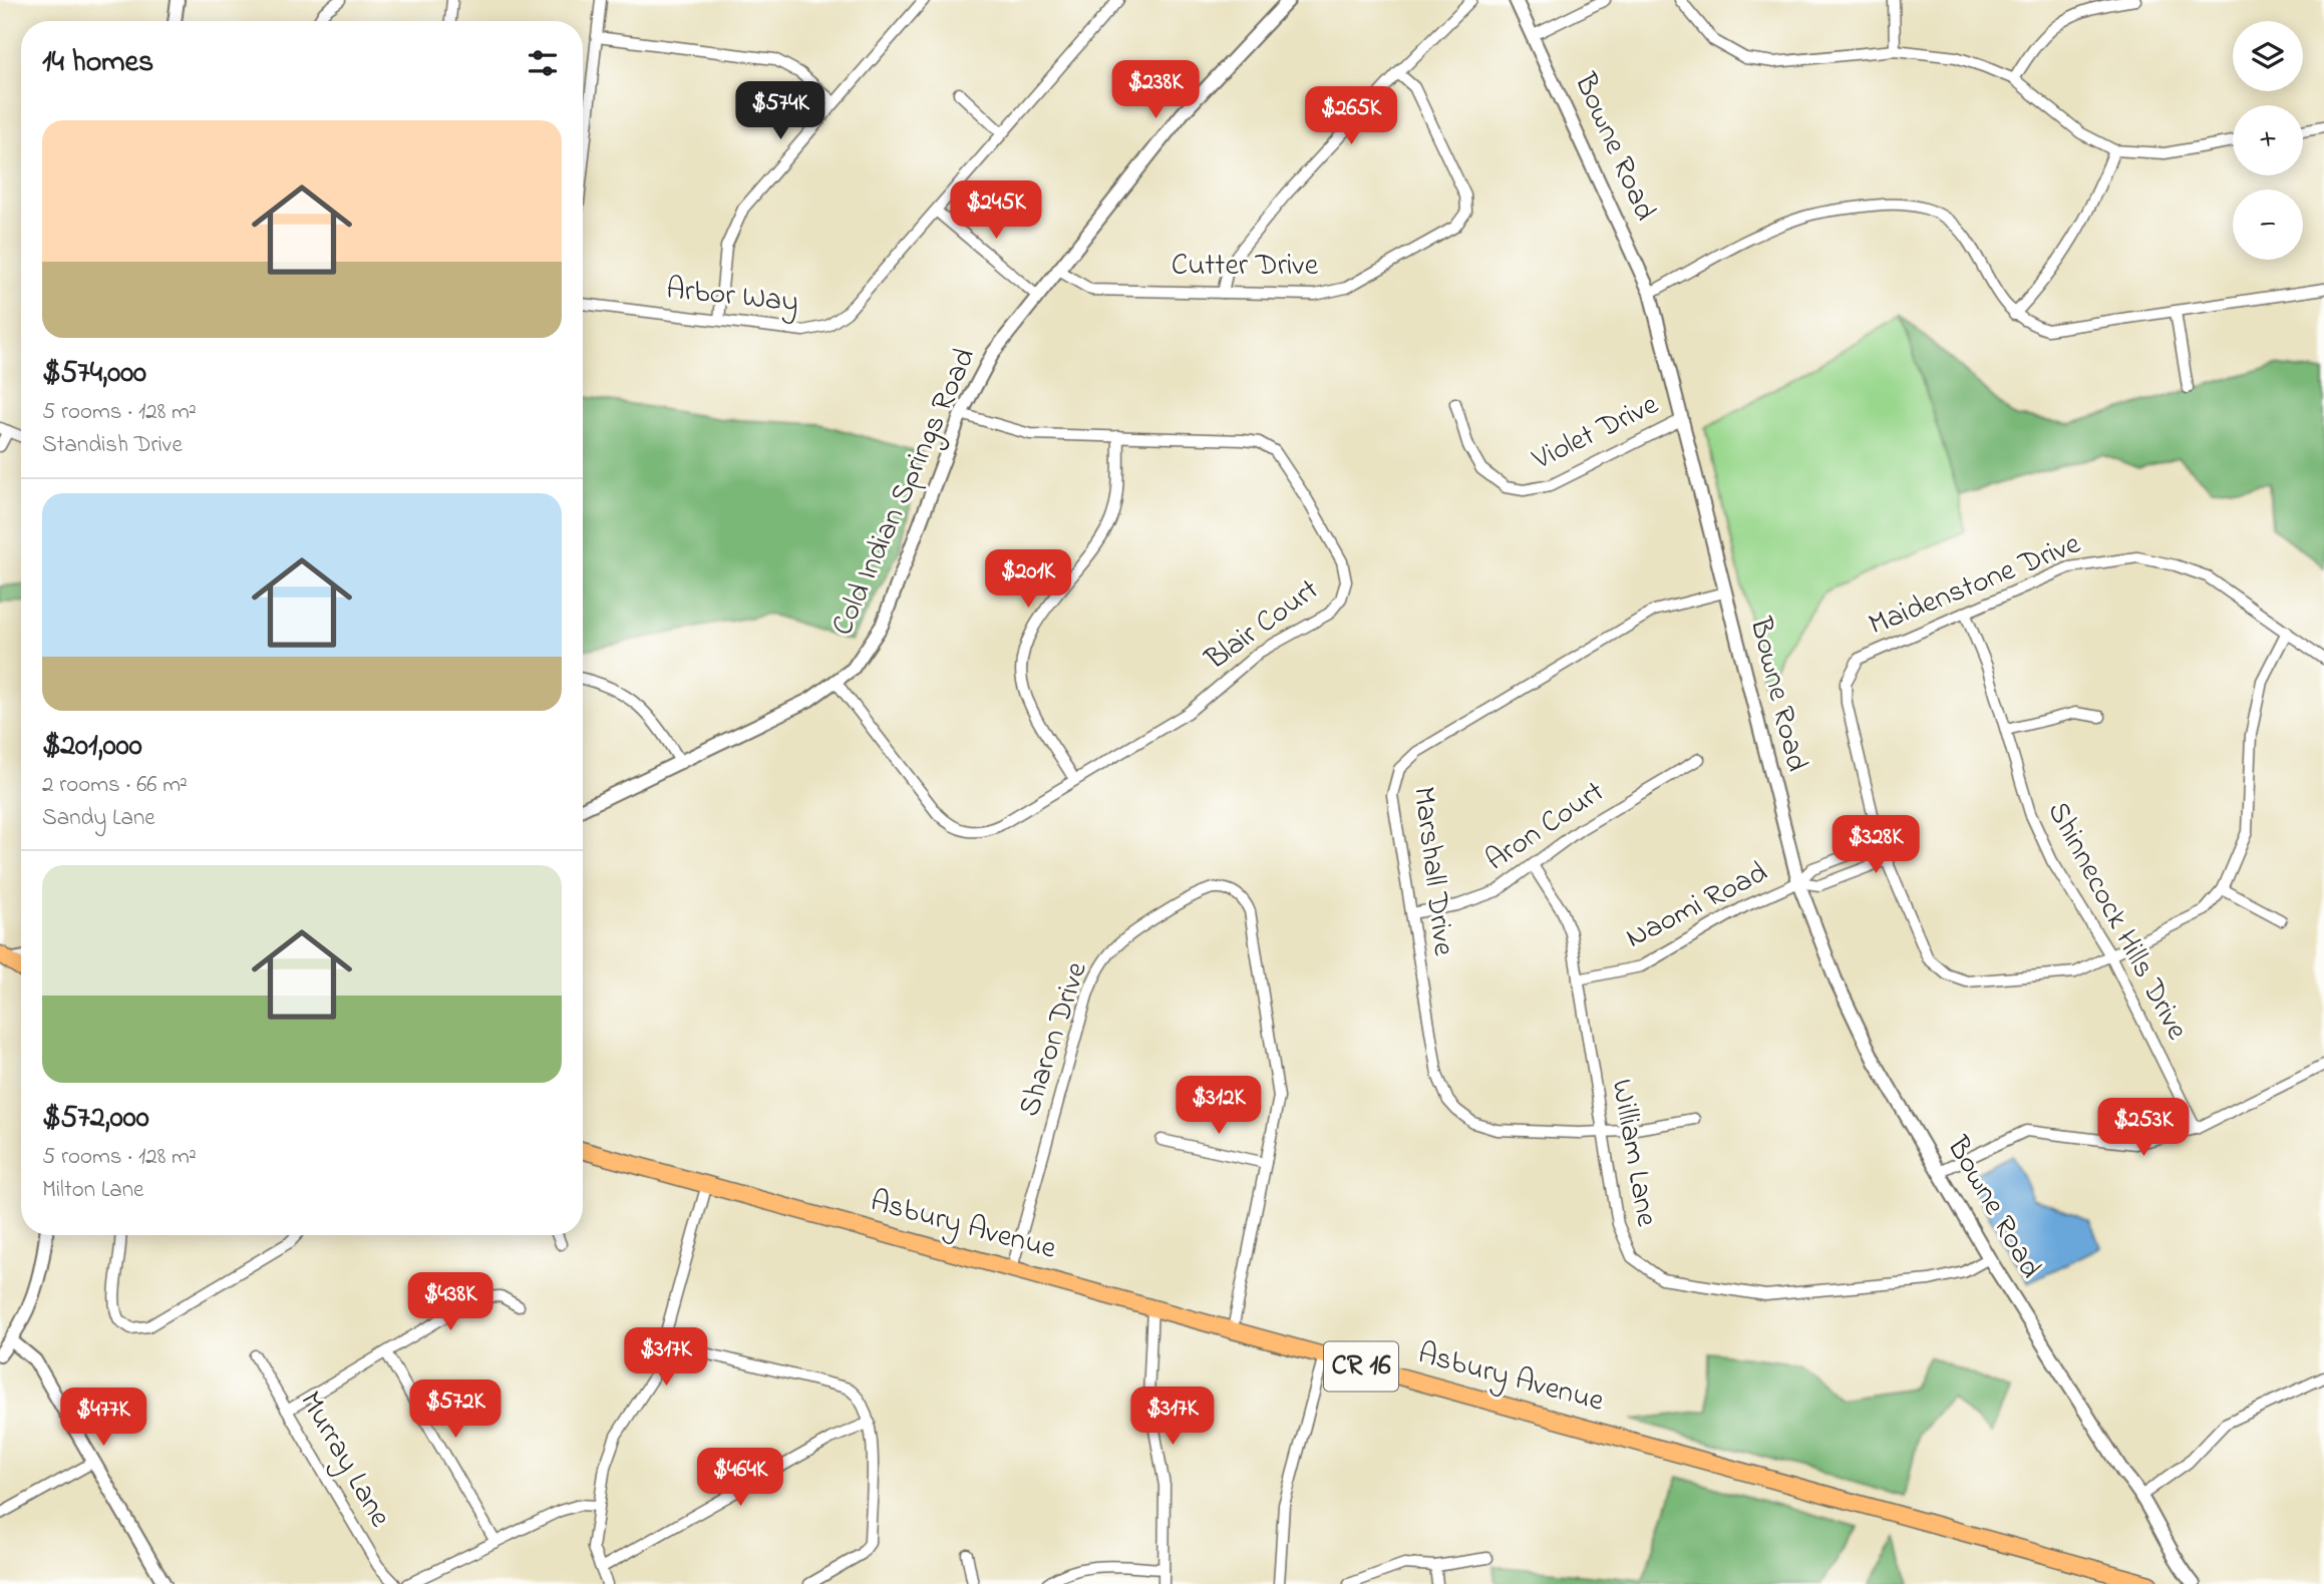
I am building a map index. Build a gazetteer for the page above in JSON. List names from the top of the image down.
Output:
{
  "streets": {
    "main road": ["Asbury Avenue", "CR 16"],
    "street": [
      "Bowne Road",
      "Cutter Drive",
      "Arbor Way",
      "Violet Drive",
      "Cold Indian Springs Road",
      "Maidenstone Drive",
      "Blair Court",
      "Aron Court",
      "Marshall Drive",
      "Naomi Road",
      "Shinnecock Hills Drive",
      "Sharon Drive",
      "William Lane",
      "Murray Lane"
    ]
  },
  "crossings": [
    ["Bowne Road", "Violet Drive"],
    ["Bowne Road", "Marshall Drive"],
    ["Bowne Road", "Naomi Road"],
    ["Bowne Road", "William Lane"],
    ["Cutter Drive", "Cold Indian Springs Road"],
    ["Cold Indian Springs Road", "Blair Court"],
    ["Maidenstone Drive", "Shinnecock Hills Drive"],
    ["Aron Court", "Marshall Drive"],
    ["Aron Court", "William Lane"],
    ["Marshall Drive", "William Lane"],
    ["Naomi Road", "William Lane"],
    ["Sharon Drive", "Asbury Avenue"]
  ],
  "page": {
    "map_buttons": ["+", "−"],
    "heading": "14 homes",
    "price": [
      "$238K",
      "$574K",
      "$265K",
      "$245K",
      "$201K",
      "$328K",
      "$312K",
      "$253K",
      "$438K",
      "$317K",
      "$572K",
      "$317K",
      "$477K",
      "$464K"
    ],
    "list": [
      {
        "name": "$574,000",
        "note": "5 rooms · 128 m² · Standish Drive"
      },
      {
        "name": "$201,000",
        "note": "2 rooms · 66 m² · Sandy Lane"
      },
      {
        "name": "$572,000",
        "note": "5 rooms · 128 m² · Milton Lane"
      }
    ]
  }
}
